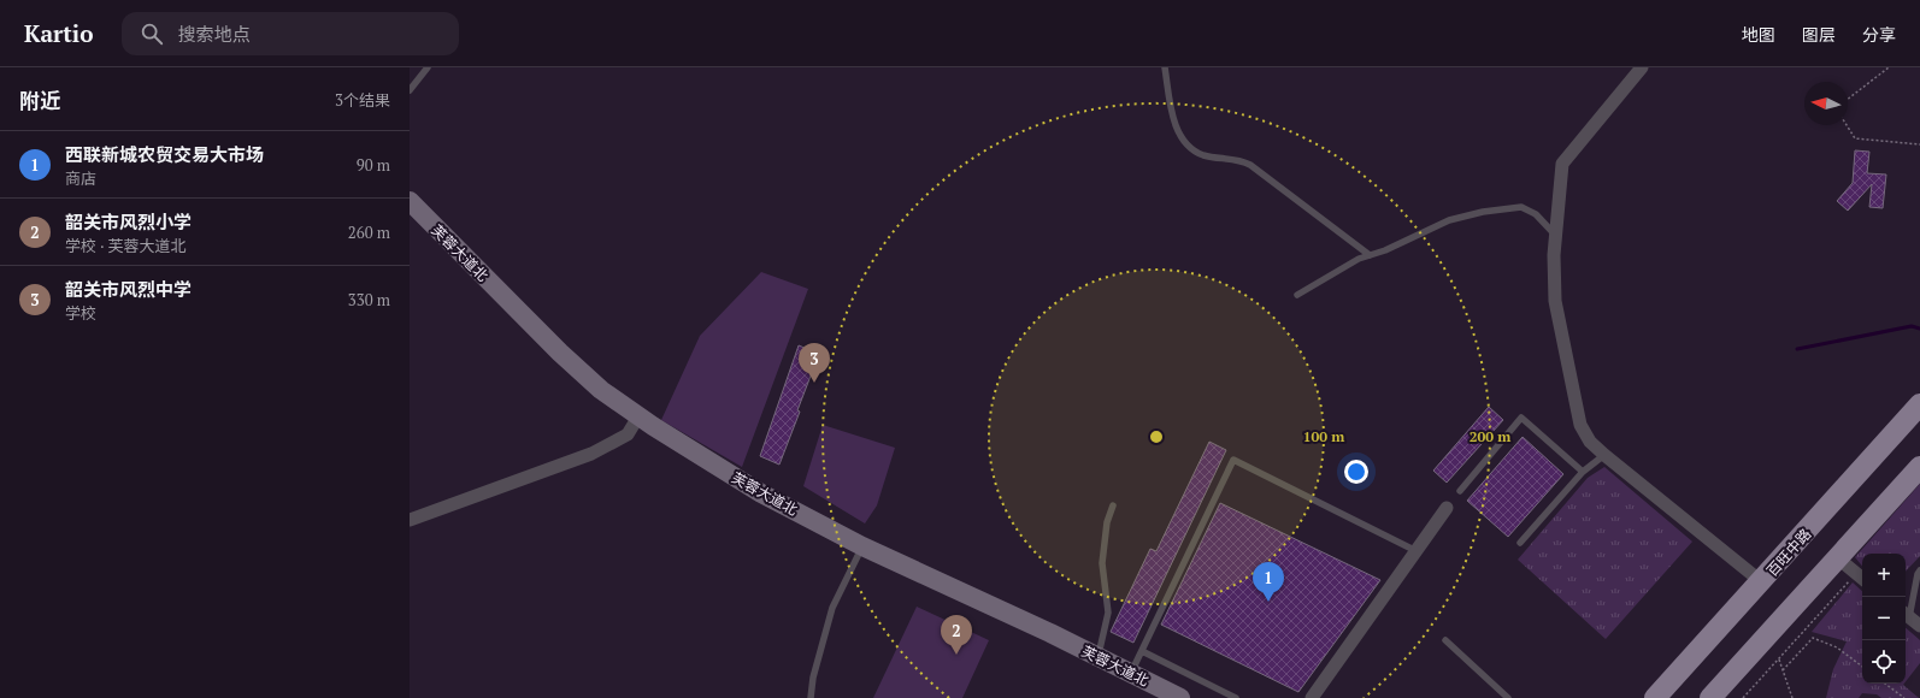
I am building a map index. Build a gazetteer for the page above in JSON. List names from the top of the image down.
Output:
{
  "streets": {
    "main road": ["芙蓉大道北", "百旺中路"]
  },
  "north": "left",
  "page": {
    "header": "Kartio",
    "search": "搜索地点",
    "nav": ["地图", "图层", "分享"],
    "heading": ["附近", "3个结果"],
    "list": [
      {
        "mark": "1",
        "name": "西联新城农贸交易大市场",
        "note": "商店",
        "value": "90 m"
      },
      {
        "mark": "2",
        "name": "韶关市风烈小学",
        "note": "学校 · 芙蓉大道北",
        "value": "260 m"
      },
      {
        "mark": "3",
        "name": "韶关市风烈中学",
        "note": "学校",
        "value": "330 m"
      }
    ],
    "pins": ["3", "1", "2"],
    "map_buttons": ["+", "−"]
  },
  "rings": ["100 m", "200 m"]
}
